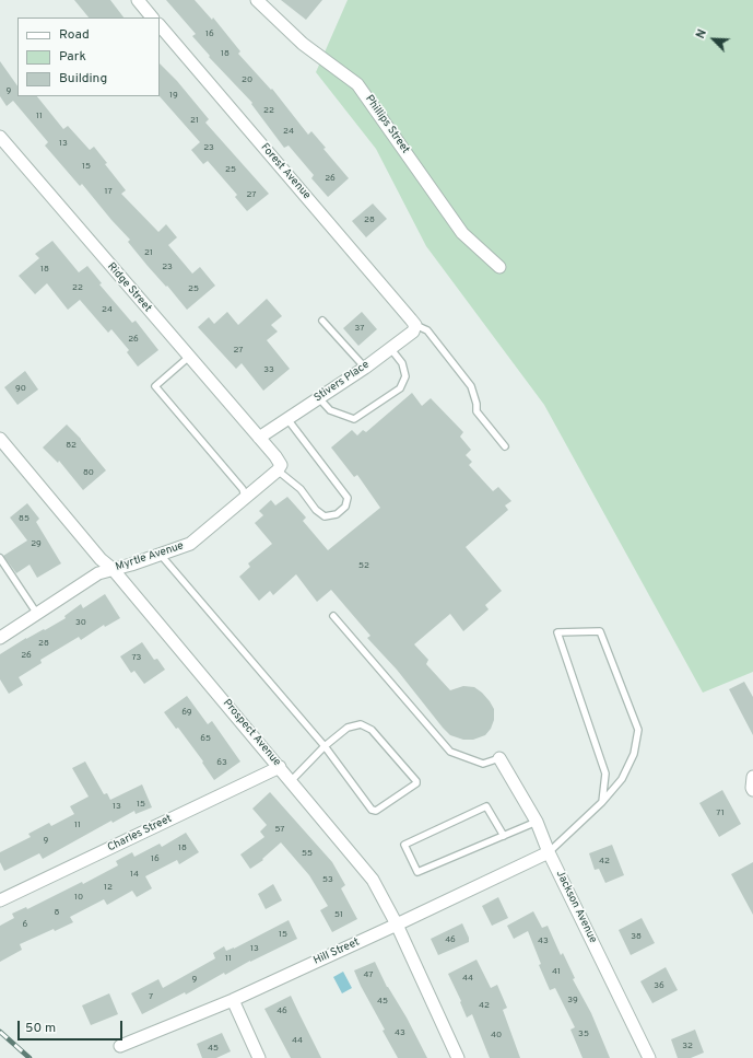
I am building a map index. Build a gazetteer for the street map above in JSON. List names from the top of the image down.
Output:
{
  "streets": {
    "street": [
      "Phillips Street",
      "Forest Avenue",
      "Ridge Street",
      "Stivers Place",
      "Myrtle Avenue",
      "Prospect Avenue",
      "Charles Street",
      "Jackson Avenue",
      "Hill Street"
    ]
  },
  "crossings": [
    ["Forest Avenue", "Stivers Place"],
    ["Ridge Street", "Stivers Place"],
    ["Myrtle Avenue", "Prospect Avenue"],
    ["Prospect Avenue", "Charles Street"],
    ["Prospect Avenue", "Hill Street"],
    ["Jackson Avenue", "Hill Street"]
  ],
  "house_numbers": [
    "16",
    "18",
    "20",
    "9",
    "19",
    "22",
    "11",
    "21",
    "24",
    "13",
    "23",
    "15",
    "25",
    "26",
    "17",
    "27",
    "28",
    "21",
    "23",
    "18",
    "22",
    "25",
    "24",
    "37",
    "26",
    "27",
    "33",
    "90",
    "82",
    "80",
    "85",
    "29",
    "52",
    "30",
    "28",
    "26",
    "73",
    "69",
    "65",
    "63",
    "15",
    "13",
    "71",
    "11",
    "57",
    "9",
    "18",
    "55",
    "16",
    "42",
    "14",
    "53",
    "12",
    "10",
    "8",
    "51",
    "6",
    "15",
    "38",
    "46",
    "43",
    "13",
    "11",
    "41",
    "47",
    "44",
    "9",
    "36",
    "7",
    "39",
    "45",
    "42",
    "46",
    "43",
    "35",
    "40",
    "44",
    "32",
    "45"
  ],
  "legend": ["Road", "Park", "Building"],
  "scale_bar": "50 m",
  "north": "top left"
}
